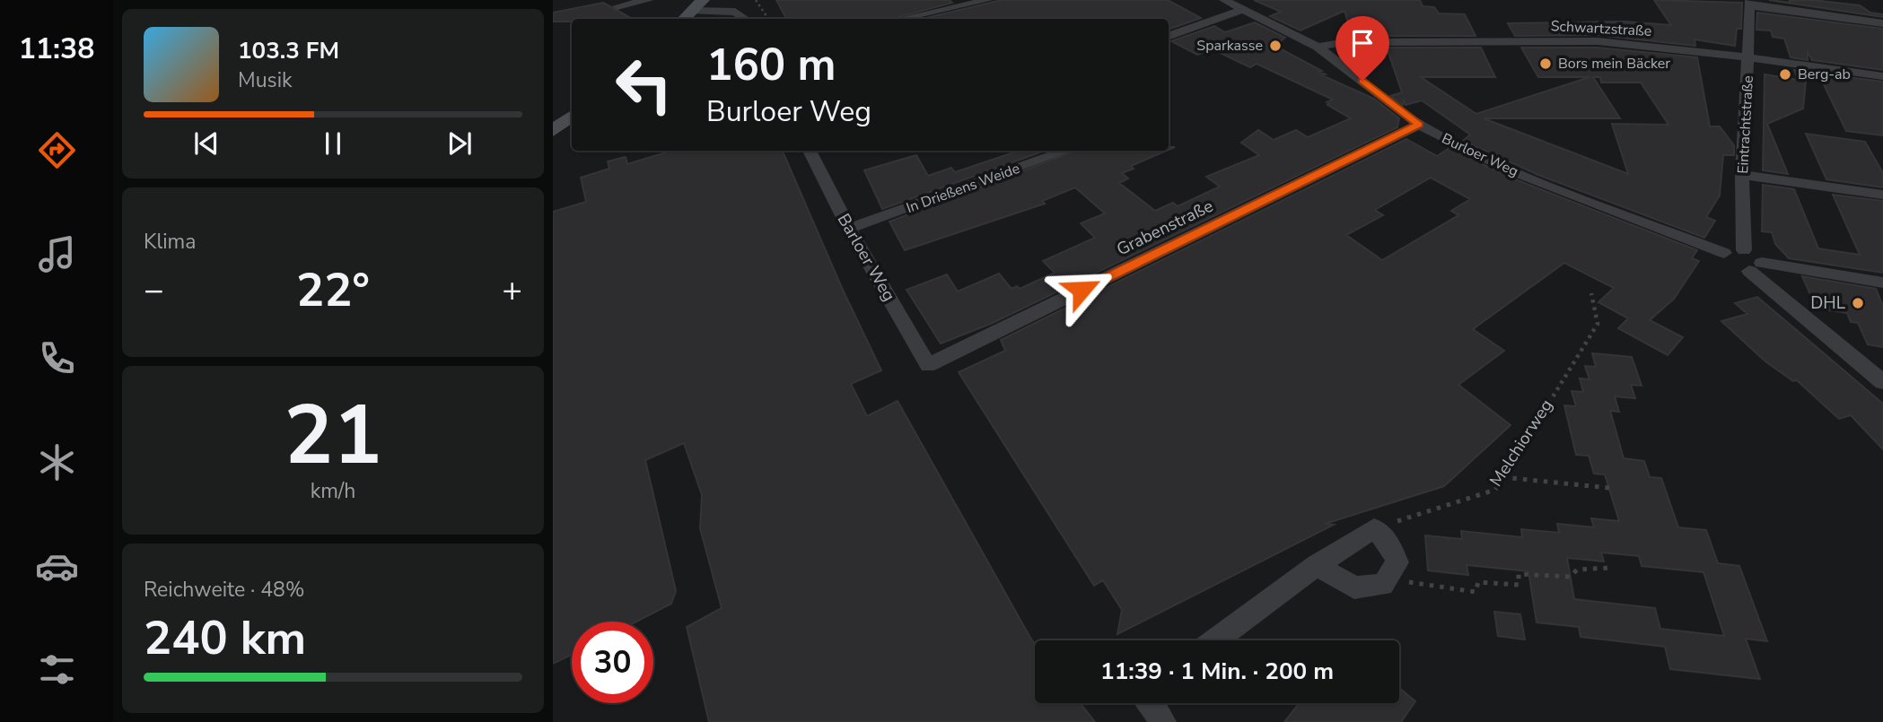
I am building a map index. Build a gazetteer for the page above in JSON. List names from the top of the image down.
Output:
{
  "streets": {
    "street": [
      "Schwartzstraße",
      "Eintrachtstraße",
      "Burloer Weg",
      "In Drießens Weide",
      "Grabenstraße",
      "Barloer Weg"
    ],
    "path": ["Melchiorweg"]
  },
  "crossings": [
    ["Schwartzstraße", "Eintrachtstraße"],
    ["Schwartzstraße", "Burloer Weg"],
    ["Burloer Weg", "Grabenstraße"],
    ["In Drießens Weide", "Barloer Weg"],
    ["Grabenstraße", "Barloer Weg"]
  ],
  "places": [
    "Sparkasse",
    "Bors mein Bäcker",
    "Berg-ab",
    "DHL"
  ],
  "page": {
    "tabs": "11:38",
    "turn": ["160 m", "Burloer Weg"],
    "song": ["103.3 FM", "Musik"],
    "tile": [
      "Klima",
      ["21", "km/h"],
      ["Reichweite · 48%", "240 km"]
    ],
    "heat": ["−", "22°", "+"],
    "limit": "30",
    "trip": "11:39 · 1 Min. · 200 m"
  }
}
